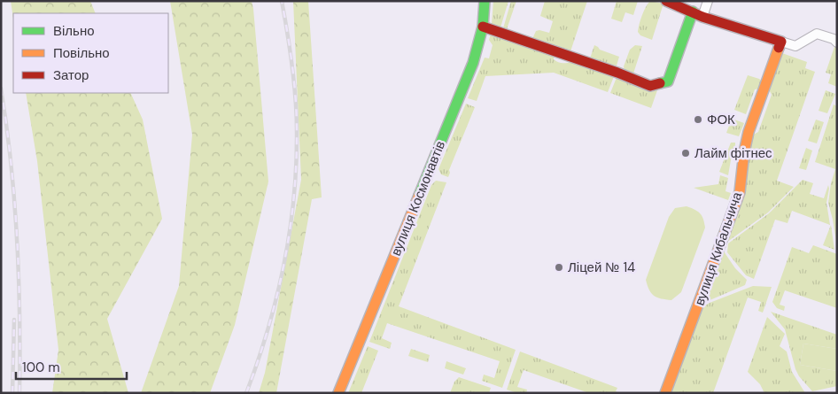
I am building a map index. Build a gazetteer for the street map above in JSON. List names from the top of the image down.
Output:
{
  "streets": {
    "street": ["вулиця Космонавтів", "вулиця Кибальчича"]
  },
  "places": ["ФОК", "Лайм фітнес", "Ліцей № 14"],
  "legend": ["Вільно", "Повільно", "Затор"],
  "scale_bar": "100 m"
}
